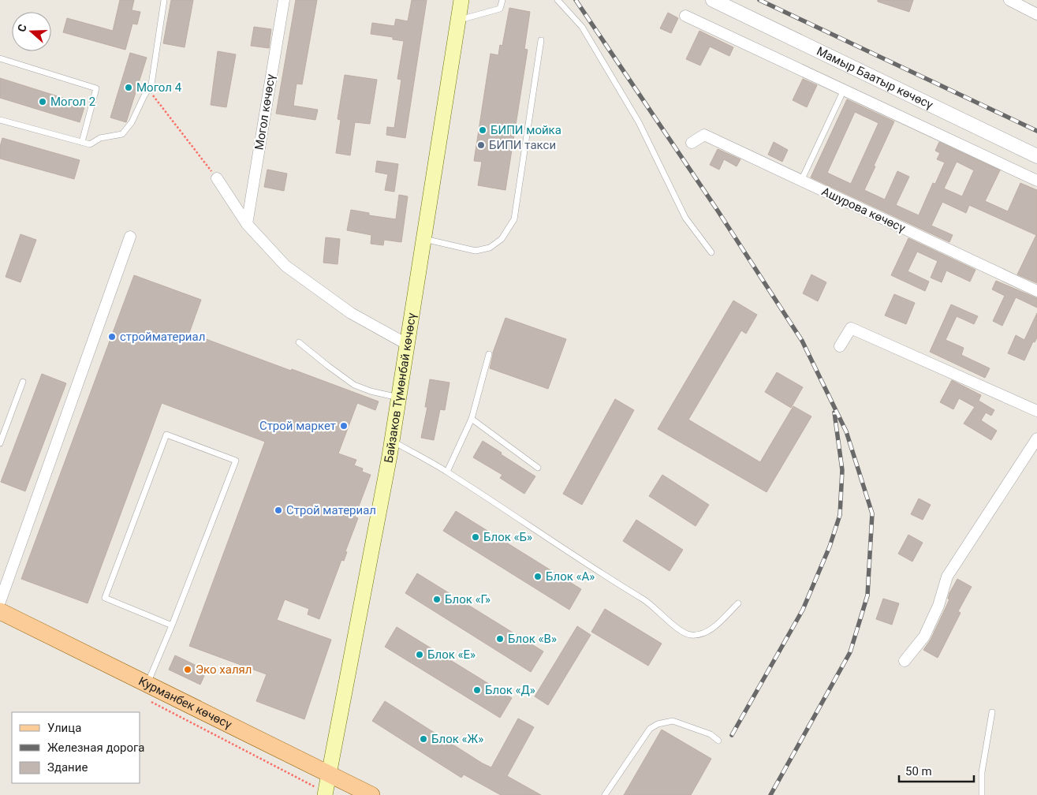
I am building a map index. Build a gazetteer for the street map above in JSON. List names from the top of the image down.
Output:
{
  "streets": {
    "main road": ["Байзаков Түмөнбай көчөсү", "Курманбек көчөсү"],
    "street": ["Мамыр Баатыр көчөсү", "Могол көчөсү", "Ашурова көчөсү"]
  },
  "crossings": [
    ["Байзаков Түмөнбай көчөсү", "Курманбек көчөсү"]
  ],
  "places": [
    "Могол 4",
    "Могол 2",
    "БИПИ мойка",
    "БИПИ такси",
    "стройматериал",
    "Строй маркет",
    "Строй материал",
    "Блок «Б»",
    "Блок «А»",
    "Блок «Г»",
    "Блок «В»",
    "Блок «Е»",
    "Эко халял",
    "Блок «Д»",
    "Блок «Ж»"
  ],
  "legend": ["Улица", "Железная дорога", "Здание"],
  "scale_bar": "50 m",
  "north": "left"
}
